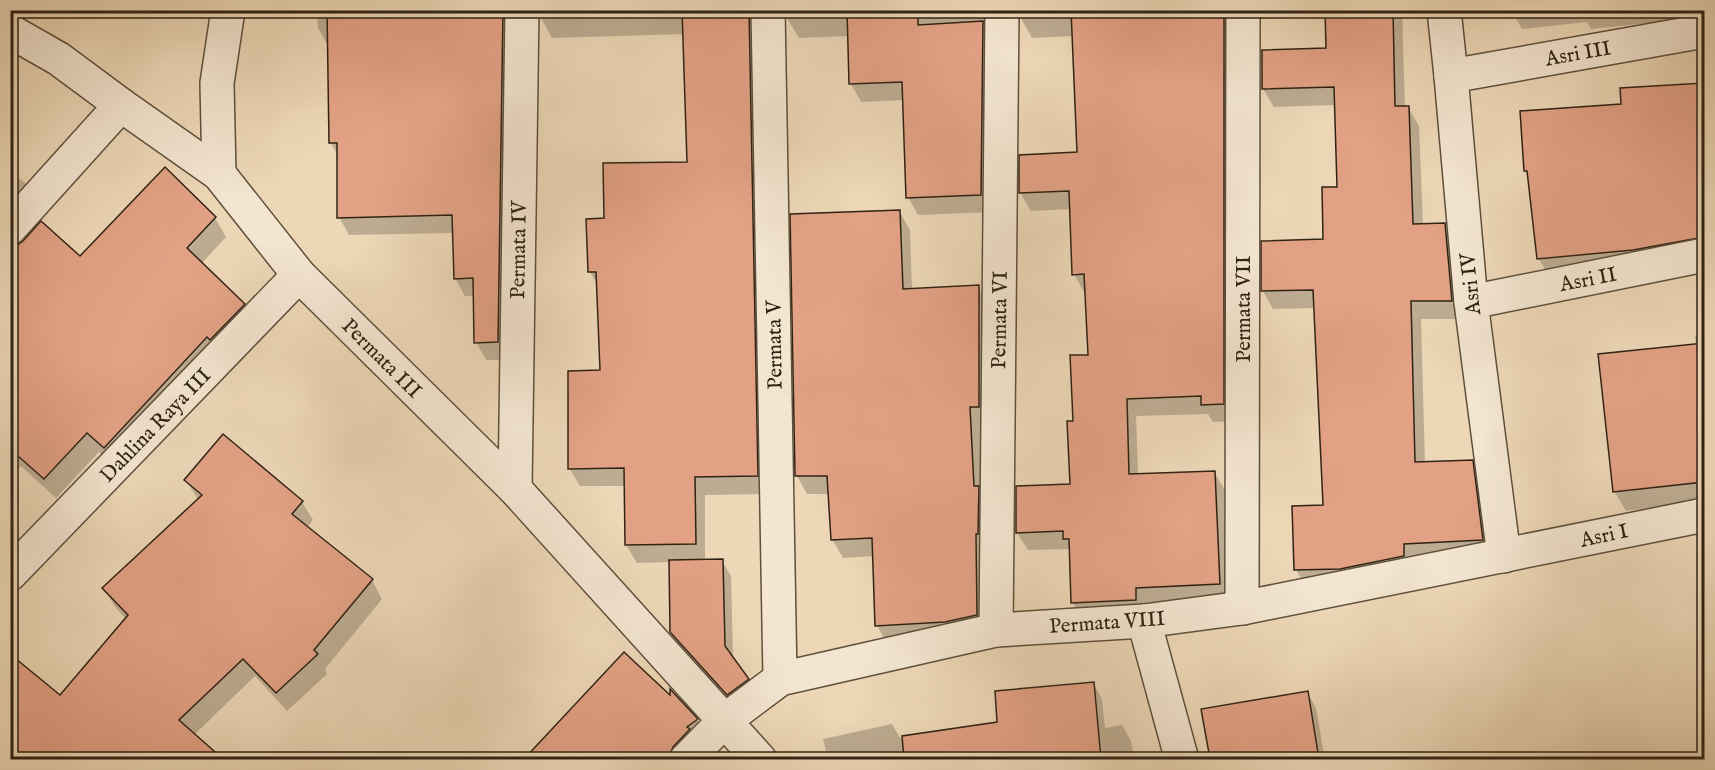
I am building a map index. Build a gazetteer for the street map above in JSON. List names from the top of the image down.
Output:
{
  "streets": {
    "street": [
      "Asri III",
      "Permata IV",
      "Asri II",
      "Asri IV",
      "Permata VII",
      "Permata VI",
      "Permata V",
      "Permata III",
      "Dahlina Raya III",
      "Asri I",
      "Permata VIII"
    ]
  },
  "crossings": [
    ["Asri III", "Asri IV"],
    ["Permata IV", "Permata III"],
    ["Asri II", "Asri IV"],
    ["Asri IV", "Asri I"],
    ["Asri IV", "Permata VIII"],
    ["Permata VII", "Permata VIII"],
    ["Permata VI", "Permata VIII"],
    ["Permata V", "Permata VIII"],
    ["Permata III", "Dahlina Raya III"],
    ["Permata III", "Permata VIII"],
    ["Asri I", "Permata VIII"]
  ]
}
